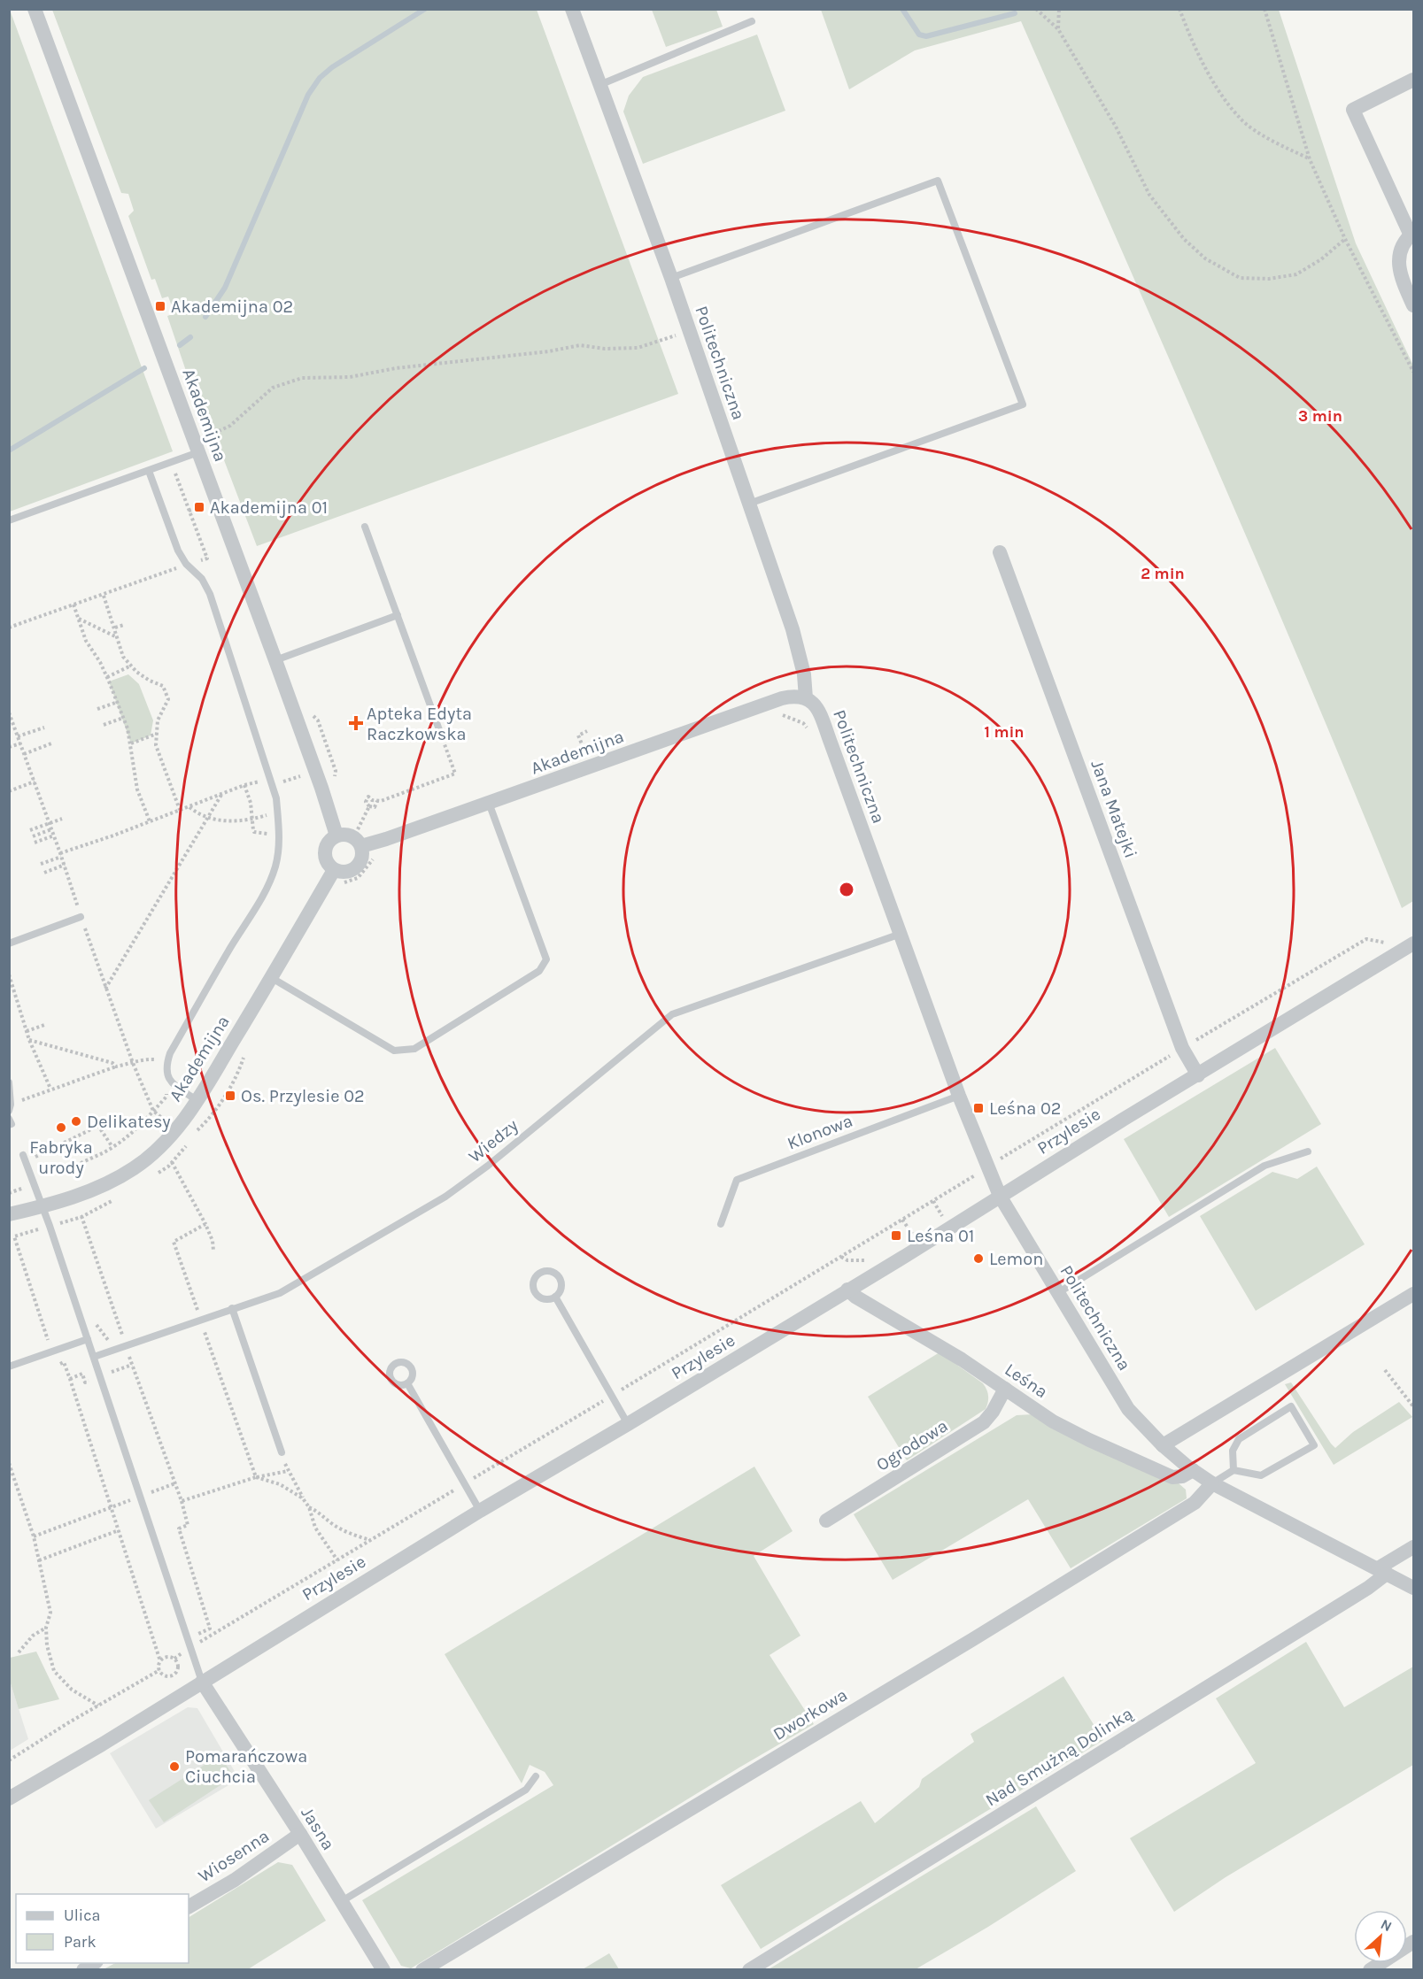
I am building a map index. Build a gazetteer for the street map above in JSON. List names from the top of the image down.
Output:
{
  "streets": {
    "street": [
      "Politechniczna",
      "Akademijna",
      "Jana Matejki",
      "Przylesie",
      "Leśna",
      "Ogrodowa",
      "Dworkowa",
      "Nad Smużną Dolinką",
      "Jasna",
      "Wiosenna"
    ],
    "lane": ["Klonowa", "Wiedzy"]
  },
  "crossings": [
    ["Politechniczna", "Akademijna"],
    ["Politechniczna", "Przylesie"],
    ["Politechniczna", "Klonowa"],
    ["Politechniczna", "Wiedzy"],
    ["Politechniczna", "Leśna"],
    ["Politechniczna", "Dworkowa"],
    ["Jana Matejki", "Przylesie"],
    ["Przylesie", "Leśna"],
    ["Przylesie", "Jasna"],
    ["Leśna", "Ogrodowa"],
    ["Jasna", "Wiosenna"]
  ],
  "places": {
    "transit": [
      "Akademijna 02",
      "Akademijna 01",
      "Os. Przylesie 02",
      "Leśna 02",
      "Leśna 01"
    ],
    "health": ["Apteka Edyta Raczkowska"],
    "other": [
      "Delikatesy",
      "Fabryka urody",
      "Lemon",
      "Pomarańczowa Ciuchcia"
    ]
  },
  "legend": ["Ulica", "Park"],
  "north": "top right",
  "rings": ["3 min", "2 min", "1 min"]
}
